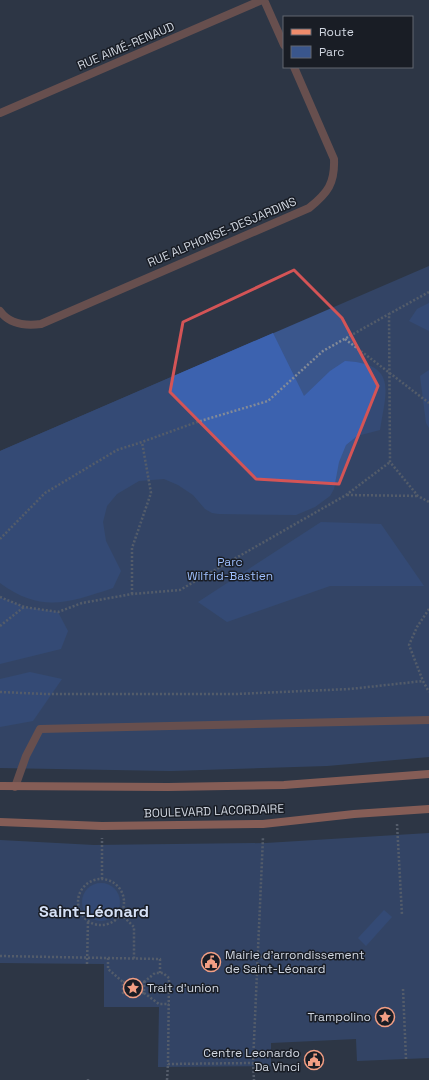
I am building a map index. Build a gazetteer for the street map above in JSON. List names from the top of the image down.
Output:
{
  "streets": {
    "main road": ["BOULEVARD LACORDAIRE"],
    "street": ["RUE AIMÉ-RENAUD", "RUE ALPHONSE-DESJARDINS"]
  },
  "districts": ["Saint-Léonard"],
  "parks": ["Parc Wilfrid-Bastien"],
  "places": {
    "public building": ["Mairie d'arrondissement de Saint-Léonard", "Centre Leonardo Da Vinci"],
    "place": ["Trait d'union", "Trampolino"]
  },
  "legend": ["Route", "Parc"]
}
